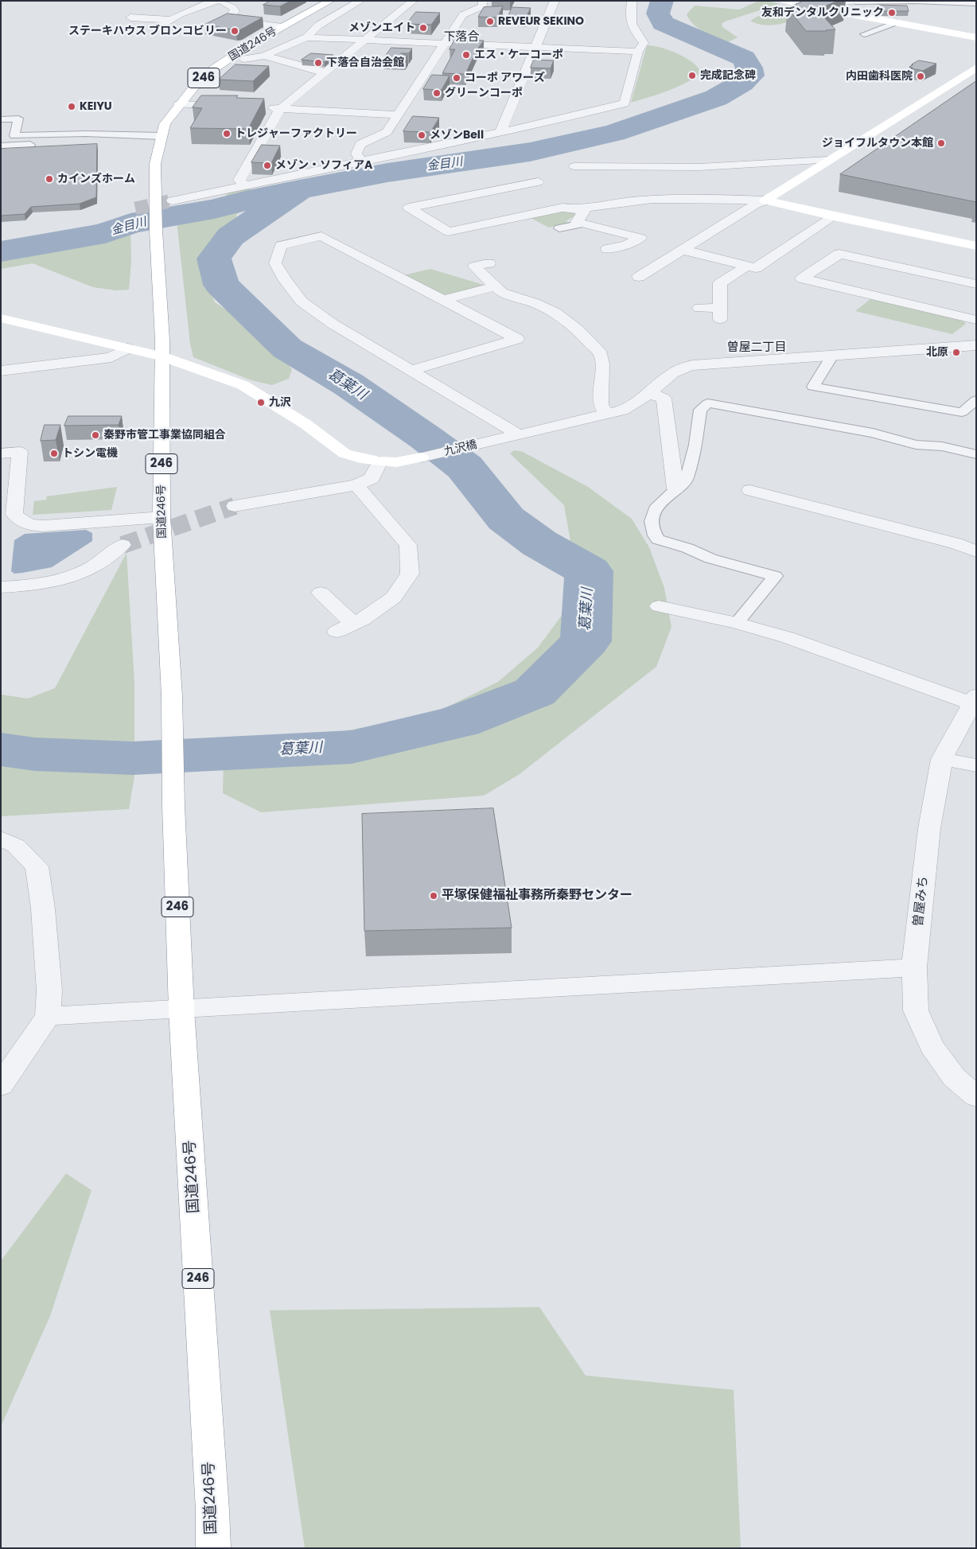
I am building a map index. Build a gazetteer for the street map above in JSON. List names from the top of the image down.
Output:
{
  "streets": {
    "main road": ["国道246号", "246"],
    "street": ["九沢橋", "曽屋みち"]
  },
  "districts": ["下落合", "曽屋二丁目"],
  "water": ["金目川", "葛葉川"],
  "places": [
    "友和デンタルクリニック",
    "REVEUR SEKINO",
    "メゾンエイト",
    "ステーキハウス ブロンコビリー",
    "エス・ケーコーポ",
    "下落合自治会館",
    "完成記念碑",
    "内田歯科医院",
    "コーポ アワーズ",
    "グリーンコーポ",
    "KEIYU",
    "トレジャーファクトリー",
    "メゾンBell",
    "ジョイフルタウン本館",
    "メゾン・ソフィアA",
    "カインズホーム",
    "北原",
    "九沢",
    "秦野市管工事業協同組合",
    "トシン電機",
    "平塚保健福祉事務所秦野センター"
  ]
}
